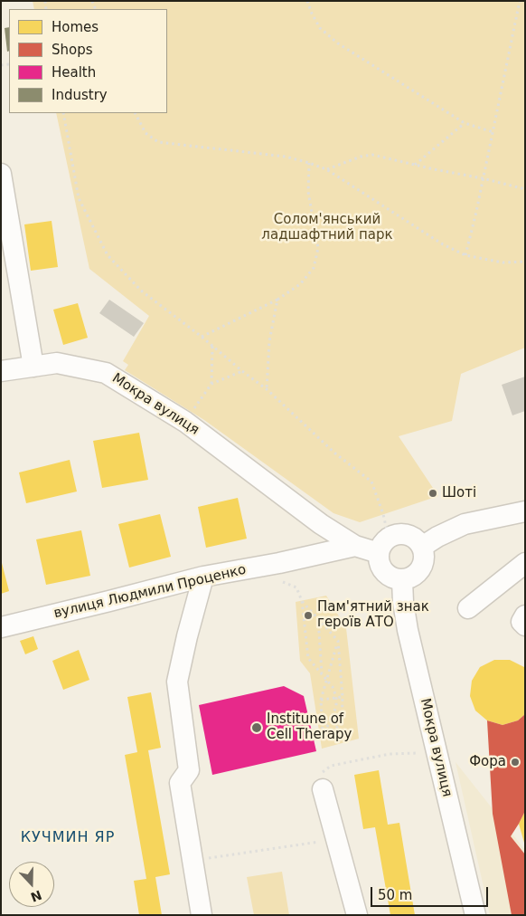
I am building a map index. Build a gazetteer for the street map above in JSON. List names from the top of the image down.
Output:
{
  "streets": {
    "street": ["Мокра вулиця", "вулиця Людмили Проценко"]
  },
  "crossings": [
    ["Мокра вулиця", "вулиця Людмили Проценко"]
  ],
  "districts": ["КУЧМИН ЯР"],
  "parks": ["Солом'янський ладшафтний парк"],
  "places": [
    "Шоті",
    "Пам'ятний знак героїв АТО",
    "Institune of Cell Therapy",
    "Фора"
  ],
  "legend": [
    "Homes",
    "Shops",
    "Health",
    "Industry"
  ],
  "scale_bar": "50 m",
  "north": "bottom"
}
